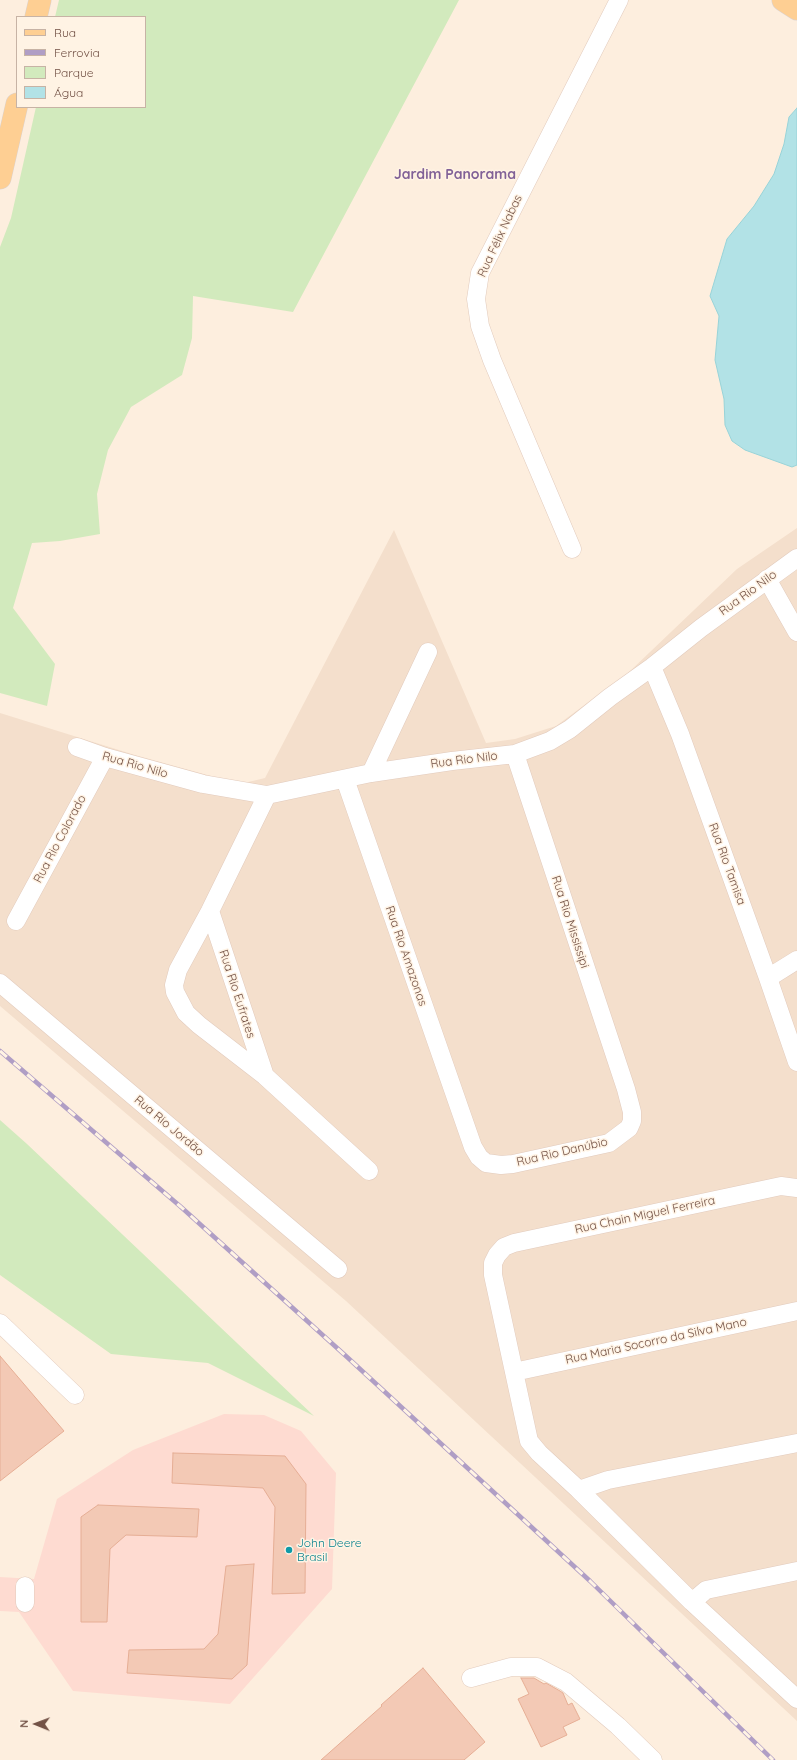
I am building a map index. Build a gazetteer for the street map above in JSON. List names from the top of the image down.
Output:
{
  "streets": {
    "street": [
      "Rua Félix Nabas",
      "Rua Rio Nilo",
      "Rua Rio Colorado",
      "Rua Rio Tamisa",
      "Rua Rio Mississipi",
      "Rua Rio Amazonas",
      "Rua Rio Eufrates",
      "Rua Rio Jordão",
      "Rua Rio Danúbio",
      "Rua Chain Miguel Ferreira",
      "Rua Maria Socorro da Silva Mano"
    ]
  },
  "crossings": [
    ["Rua Rio Nilo", "Rua Rio Colorado"],
    ["Rua Rio Nilo", "Rua Rio Tamisa"],
    ["Rua Rio Nilo", "Rua Rio Mississipi"],
    ["Rua Rio Nilo", "Rua Rio Amazonas"],
    ["Rua Rio Nilo", "Rua Rio Eufrates"],
    ["Rua Rio Mississipi", "Rua Rio Danúbio"],
    ["Rua Rio Amazonas", "Rua Rio Danúbio"],
    ["Rua Chain Miguel Ferreira", "Rua Maria Socorro da Silva Mano"]
  ],
  "districts": ["Jardim Panorama"],
  "places": ["John Deere Brasil"],
  "legend": [
    "Rua",
    "Ferrovia",
    "Parque",
    "Água"
  ],
  "north": "left"
}
